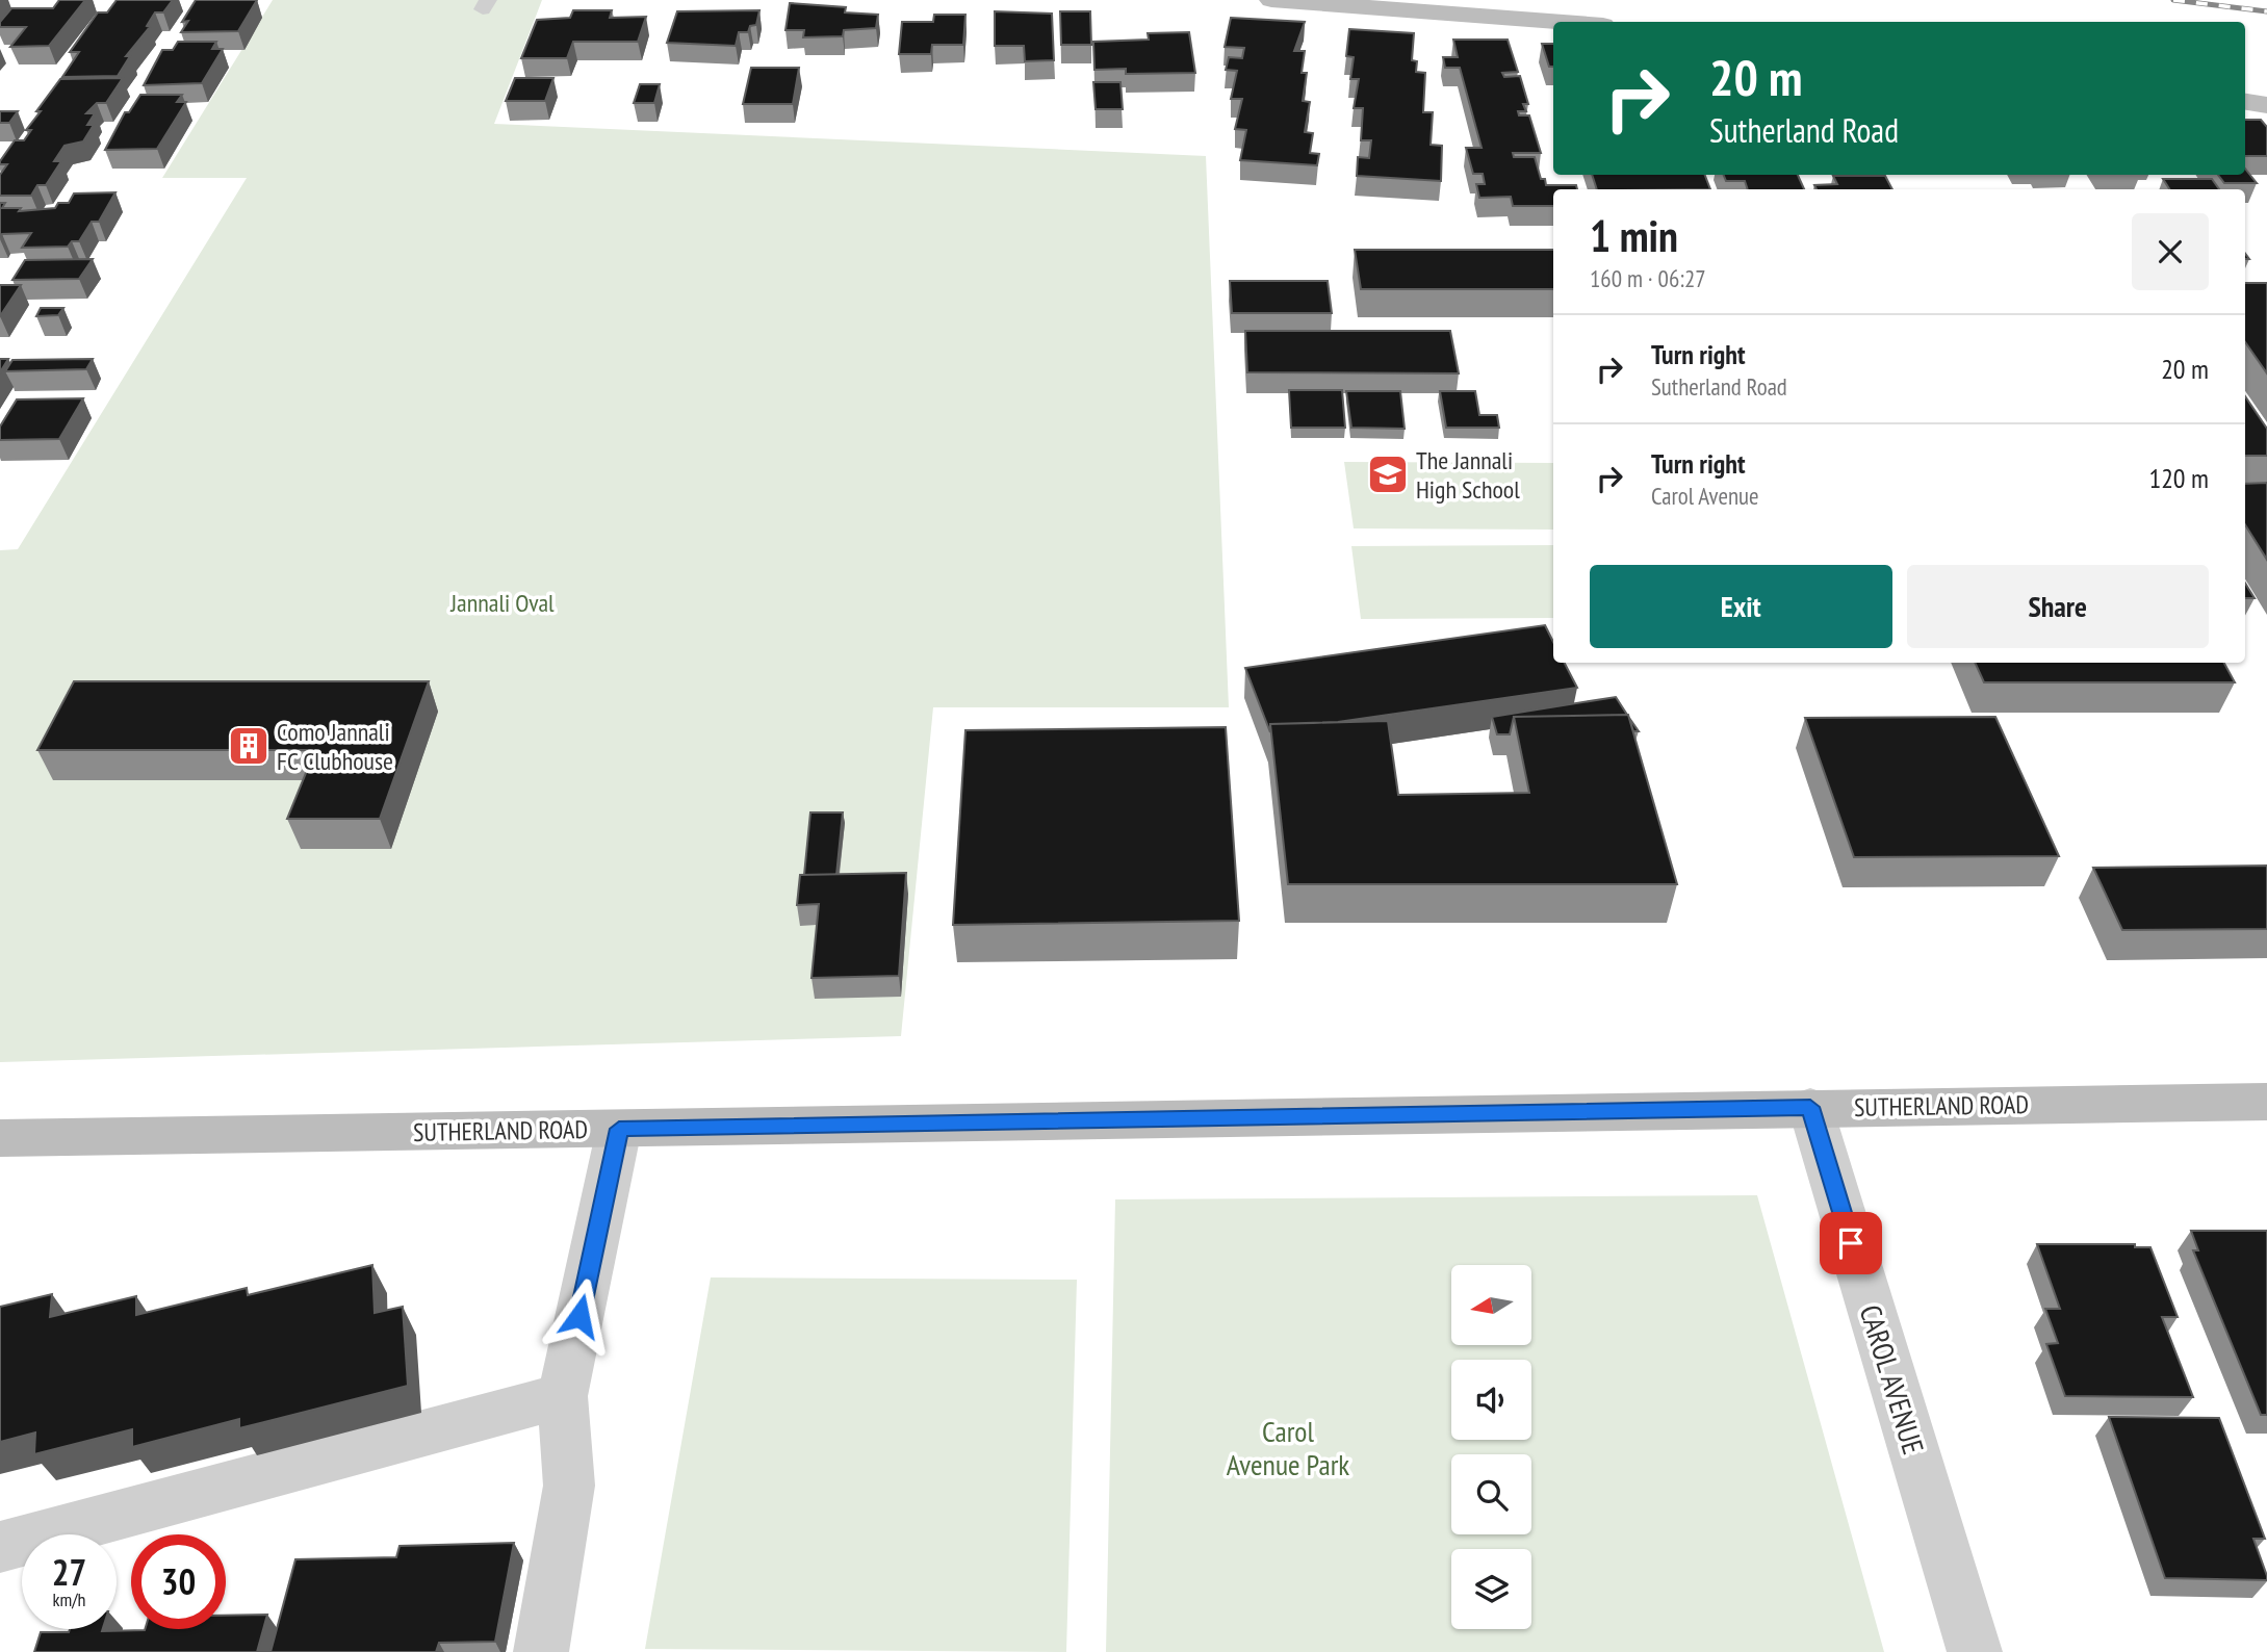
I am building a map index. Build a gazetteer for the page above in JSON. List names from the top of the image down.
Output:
{
  "streets": {
    "street": ["SUTHERLAND ROAD", "CAROL AVENUE"]
  },
  "crossings": [
    ["SUTHERLAND ROAD", "CAROL AVENUE"]
  ],
  "parks": ["Jannali Oval", "Carol Avenue Park"],
  "places": {
    "school or university": ["The Jannali High School"],
    "building": ["Como Jannali FC Clubhouse"]
  },
  "north": "left",
  "page": {
    "turn": ["20 m", "Sutherland Road"],
    "heading": ["1 min", "160 m · 06:27"],
    "list": [
      {
        "name": "Turn right",
        "note": "Sutherland Road",
        "value": "20 m"
      },
      {
        "name": "Turn right",
        "note": "Carol Avenue",
        "value": "120 m"
      }
    ],
    "buttons": ["Exit", "Share"],
    "speed": "27 km/h",
    "limit": "30"
  }
}
